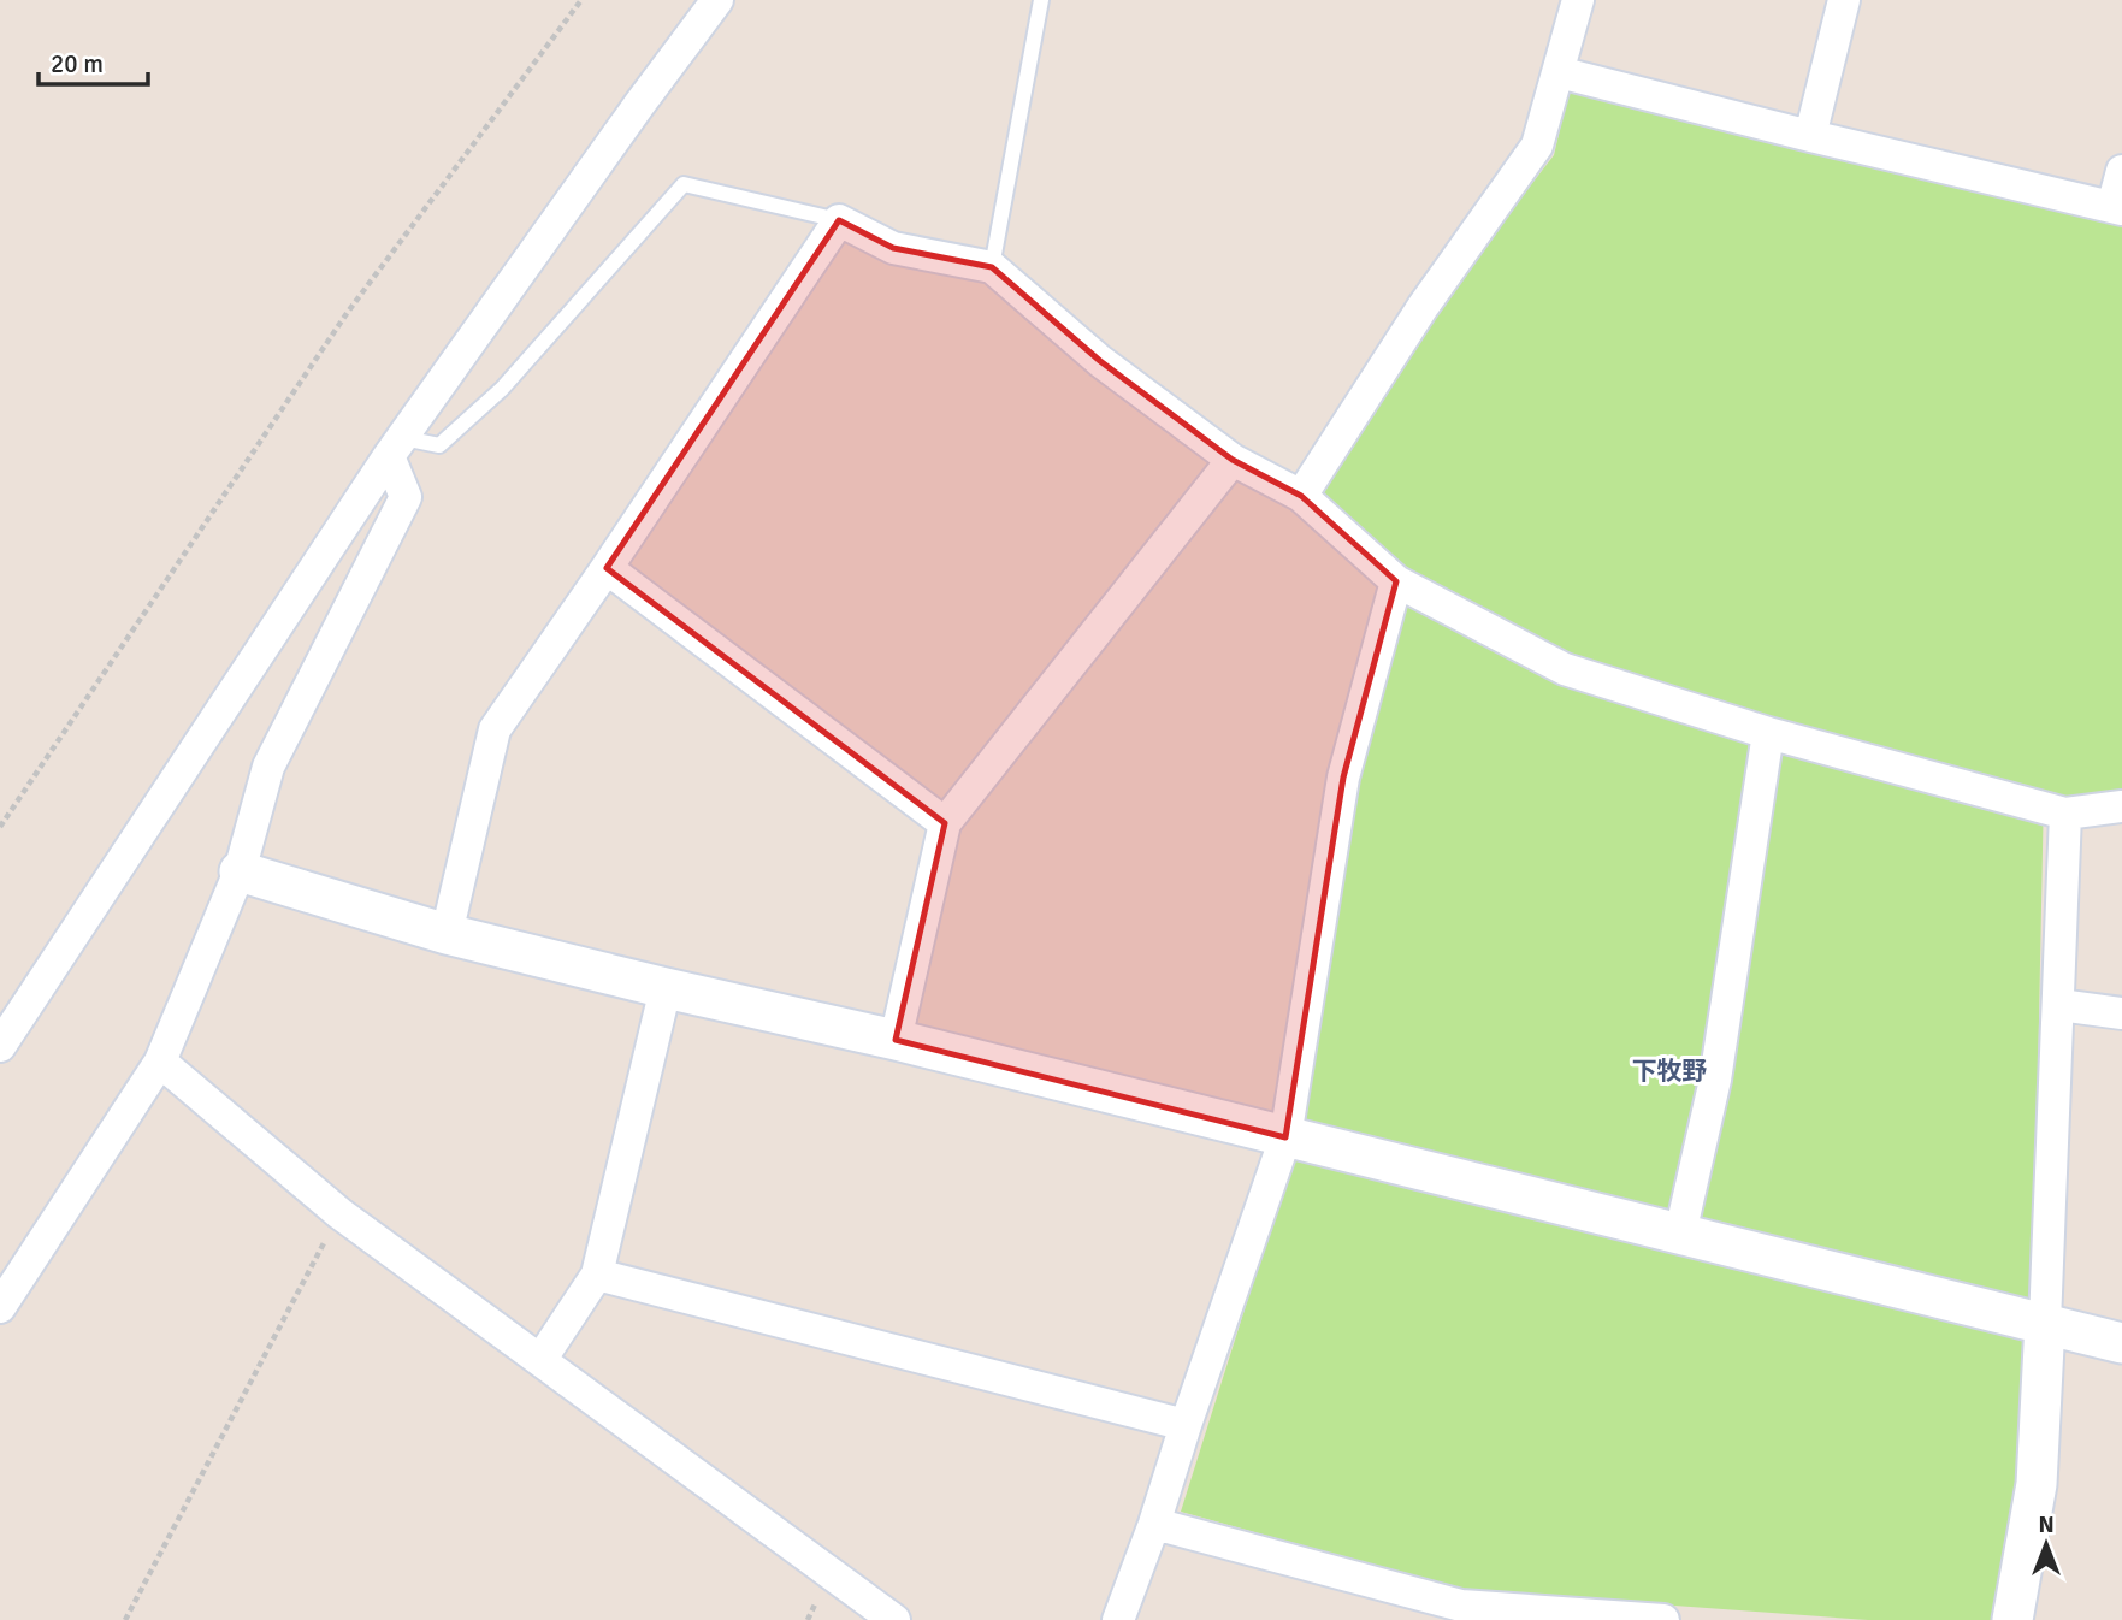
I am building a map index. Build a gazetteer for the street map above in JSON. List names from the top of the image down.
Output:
{
  "districts": ["下牧野"],
  "scale_bar": "20 m",
  "north": "top"
}
